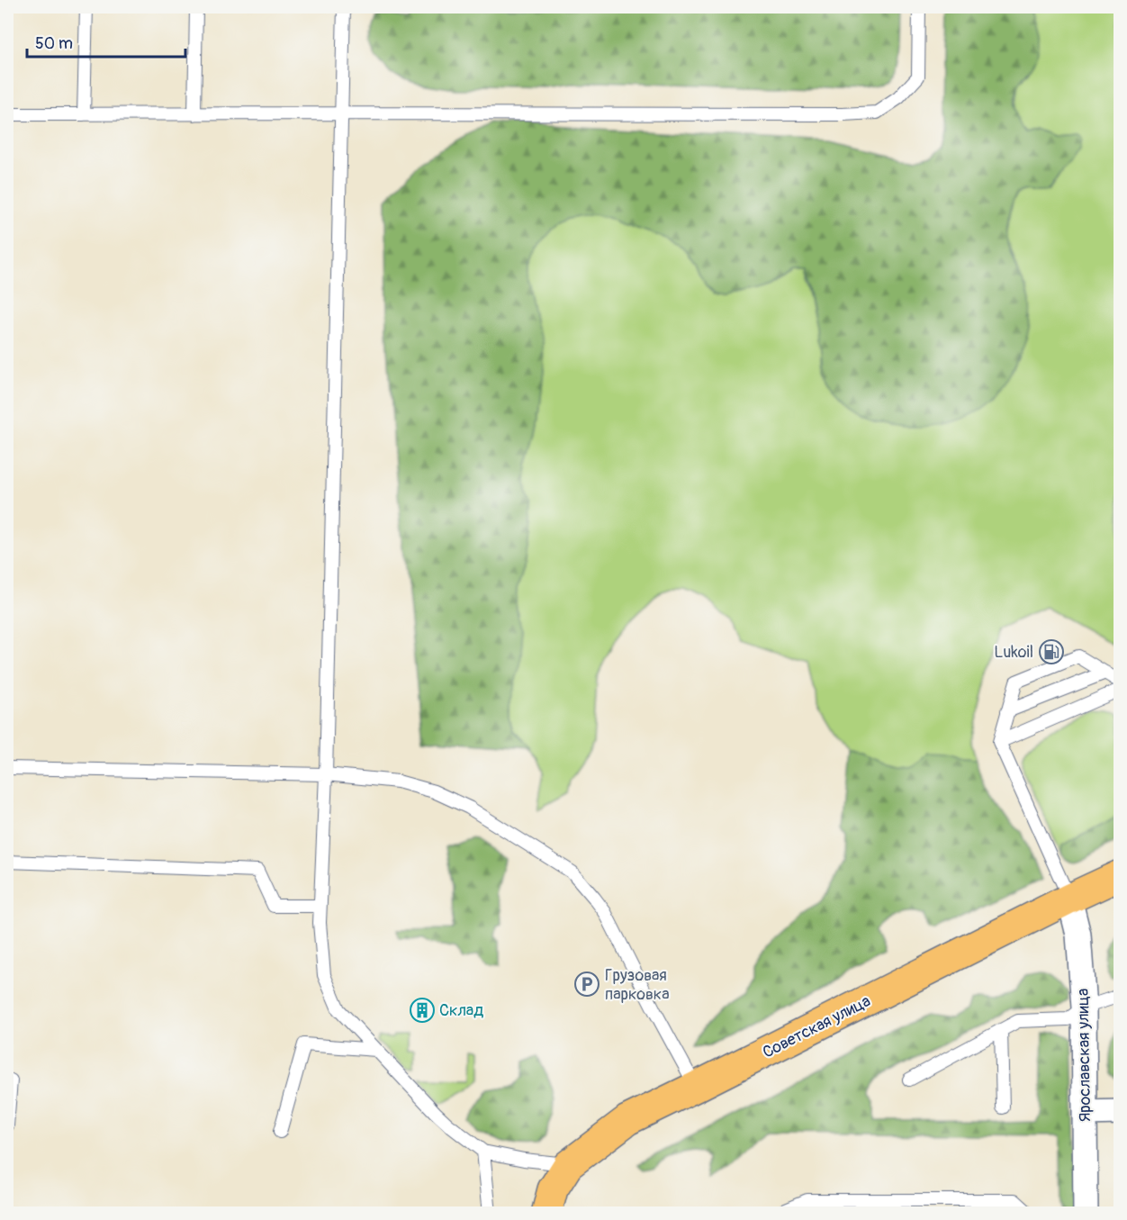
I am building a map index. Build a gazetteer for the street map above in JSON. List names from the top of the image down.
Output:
{
  "streets": {
    "main road": ["Советская улица"],
    "street": ["Ярославская улица"]
  },
  "crossings": [
    ["Советская улица", "Ярославская улица"]
  ],
  "places": {
    "fuel station": ["Lukoil"],
    "parking": ["Грузовая парковка"],
    "building": ["Склад"]
  },
  "scale_bar": "50 m"
}
